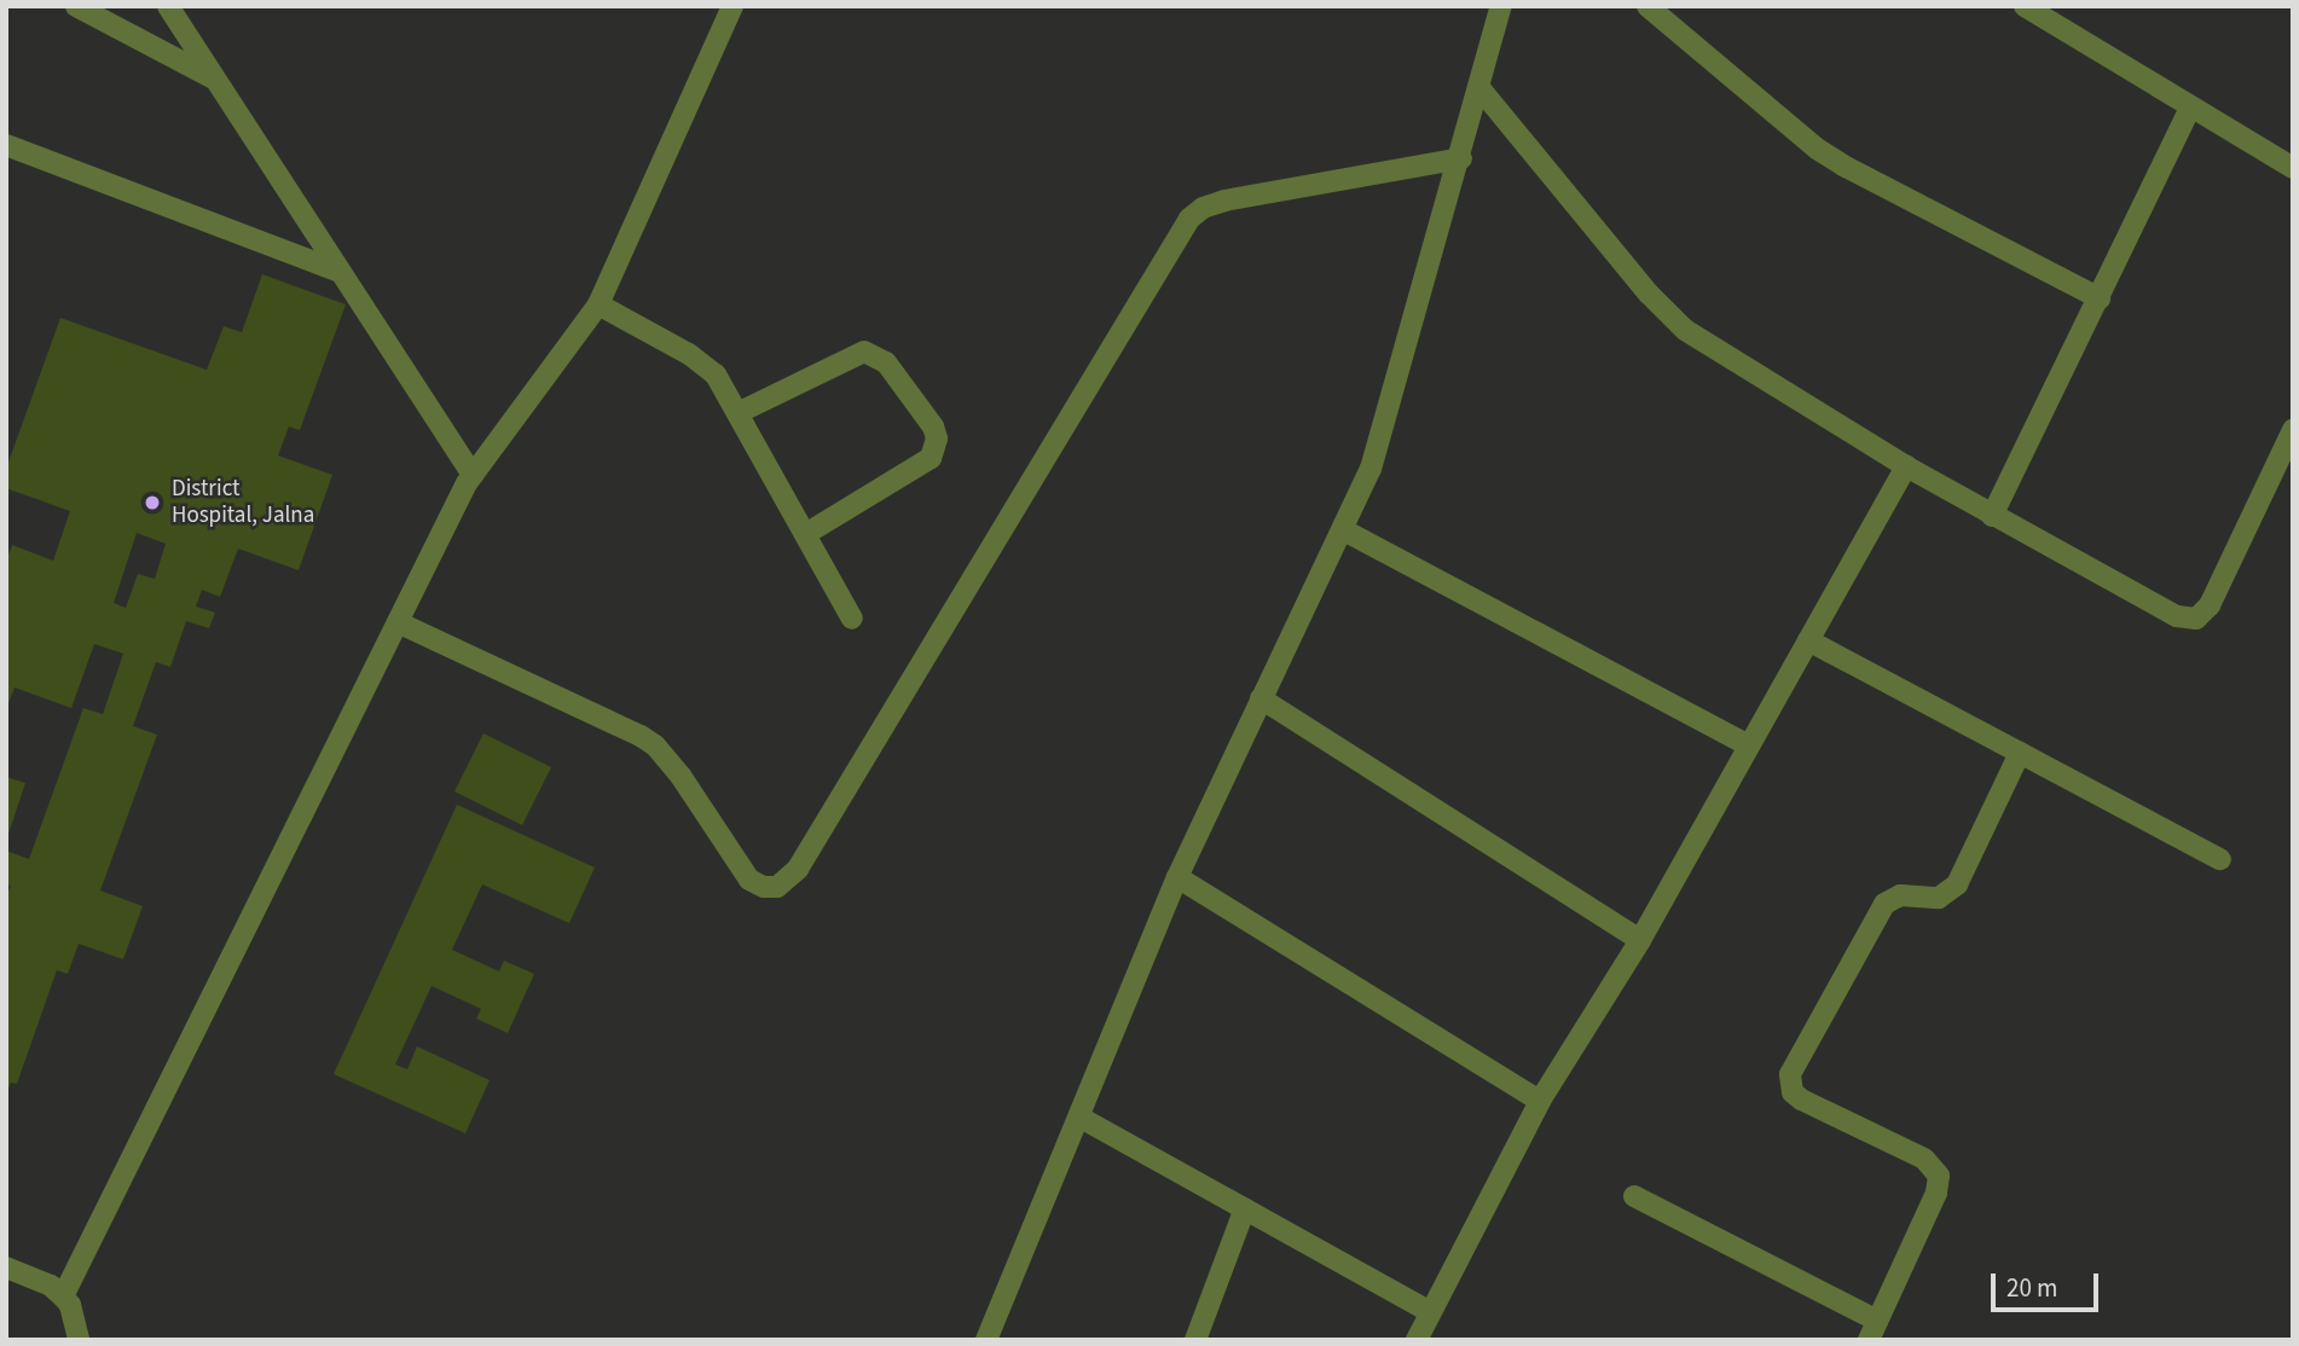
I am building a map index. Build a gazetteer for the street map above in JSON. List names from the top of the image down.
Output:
{
  "places": ["District Hospital, Jalna"],
  "scale_bar": "20 m"
}
